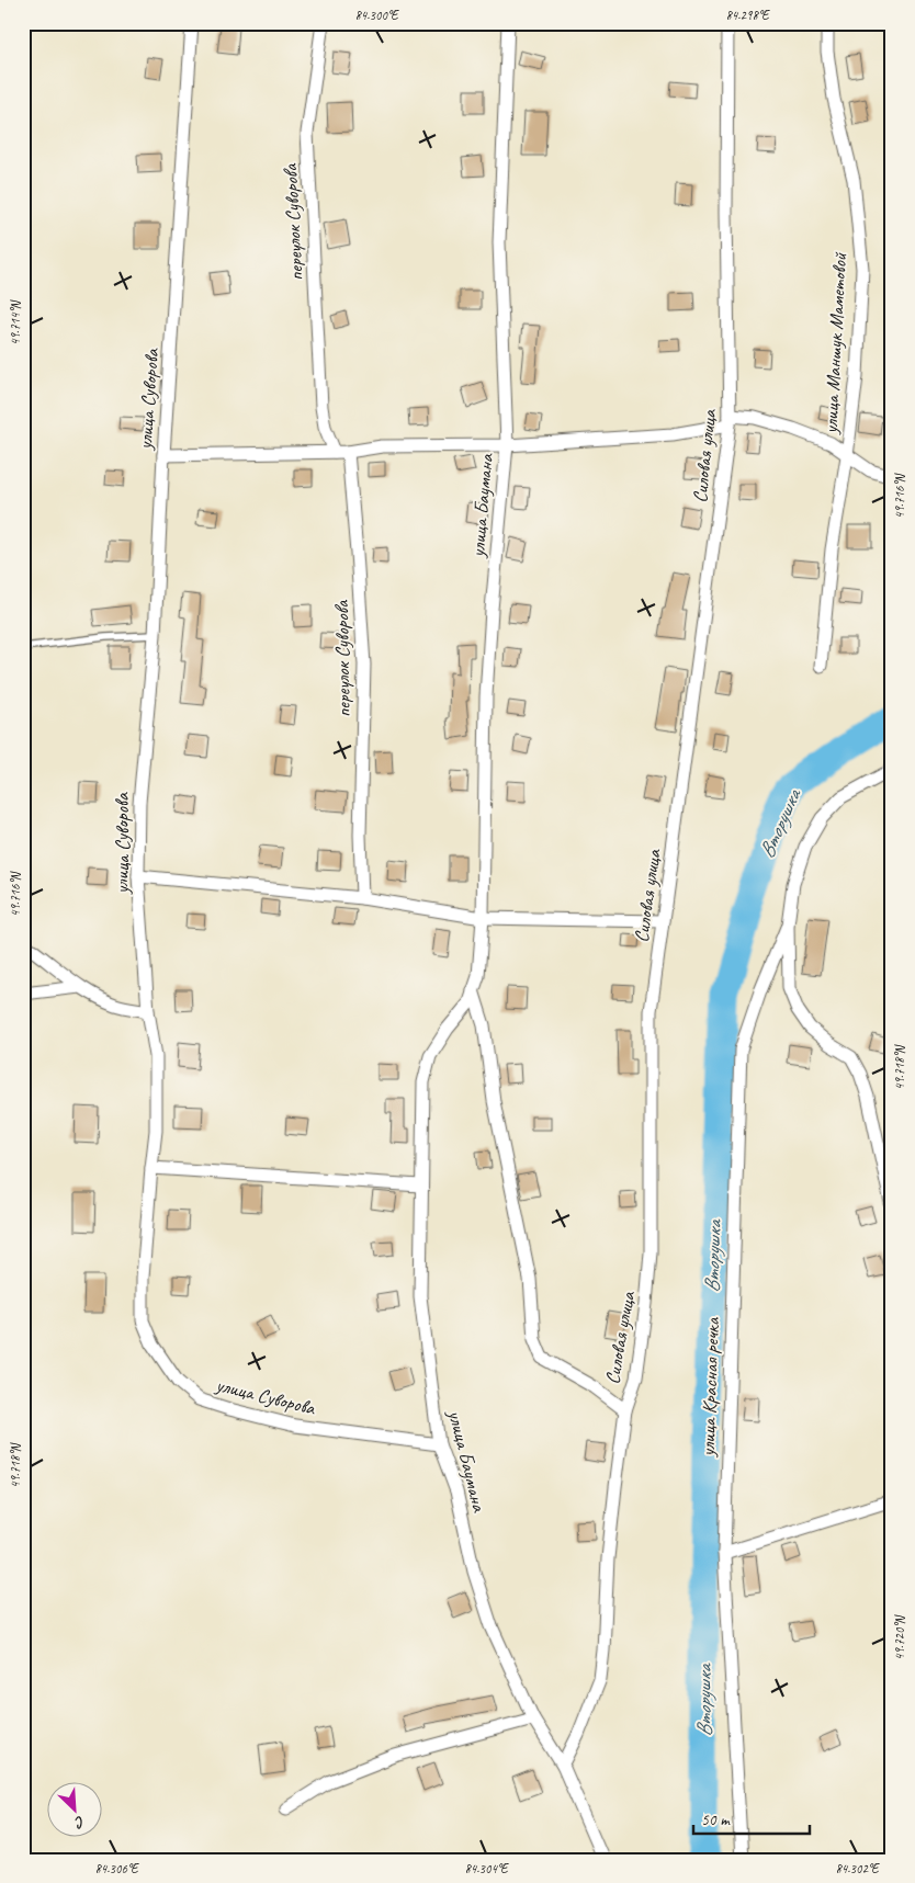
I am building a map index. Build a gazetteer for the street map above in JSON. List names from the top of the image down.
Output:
{
  "streets": {
    "street": [
      "переулок Суворова",
      "улица Маншук Маметовой",
      "улица Суворова",
      "Силовая улица",
      "улица Баумана",
      "улица Красная речка"
    ]
  },
  "crossings": [
    ["улица Суворова", "улица Баумана"],
    ["Силовая улица", "улица Баумана"]
  ],
  "water": ["Вторушка"],
  "scale_bar": "50 m",
  "north": "bottom right",
  "coordinates": [
    "84.300°E",
    "84.298°E",
    "49.714°N",
    "49.716°N",
    "49.718°N",
    "49.720°N",
    "84.306°E",
    "84.304°E",
    "84.302°E"
  ]
}
